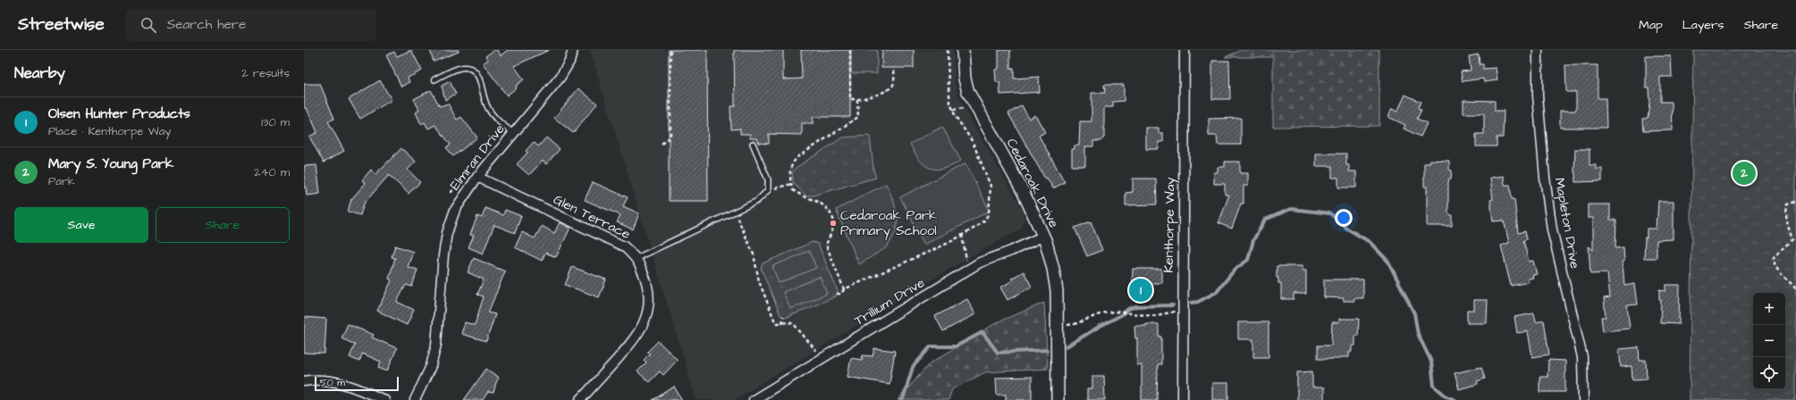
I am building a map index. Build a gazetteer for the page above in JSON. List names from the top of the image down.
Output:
{
  "streets": {
    "street": [
      "Elmran Drive",
      "Cedaroak Drive",
      "Glen Terrace",
      "Mapleton Drive",
      "Kenthorpe Way",
      "Trillium Drive"
    ]
  },
  "crossings": [
    ["Elmran Drive", "Glen Terrace"],
    ["Cedaroak Drive", "Trillium Drive"]
  ],
  "places": ["Cedaroak Park Primary School"],
  "scale_bar": "50 m",
  "page": {
    "header": "Streetwise",
    "search": "Search here",
    "nav": ["Map", "Layers", "Share"],
    "heading": ["Nearby", "2 results"],
    "list": [
      {
        "mark": "1",
        "name": "Olsen Hunter Products",
        "note": "Place · Kenthorpe Way",
        "value": "130 m"
      },
      {
        "mark": "2",
        "name": "Mary S. Young Park",
        "note": "Park",
        "value": "240 m"
      }
    ],
    "pins": ["2", "1"],
    "buttons": ["Save", "Share"],
    "map_buttons": ["+", "−"],
    "scale": "50 m"
  }
}
